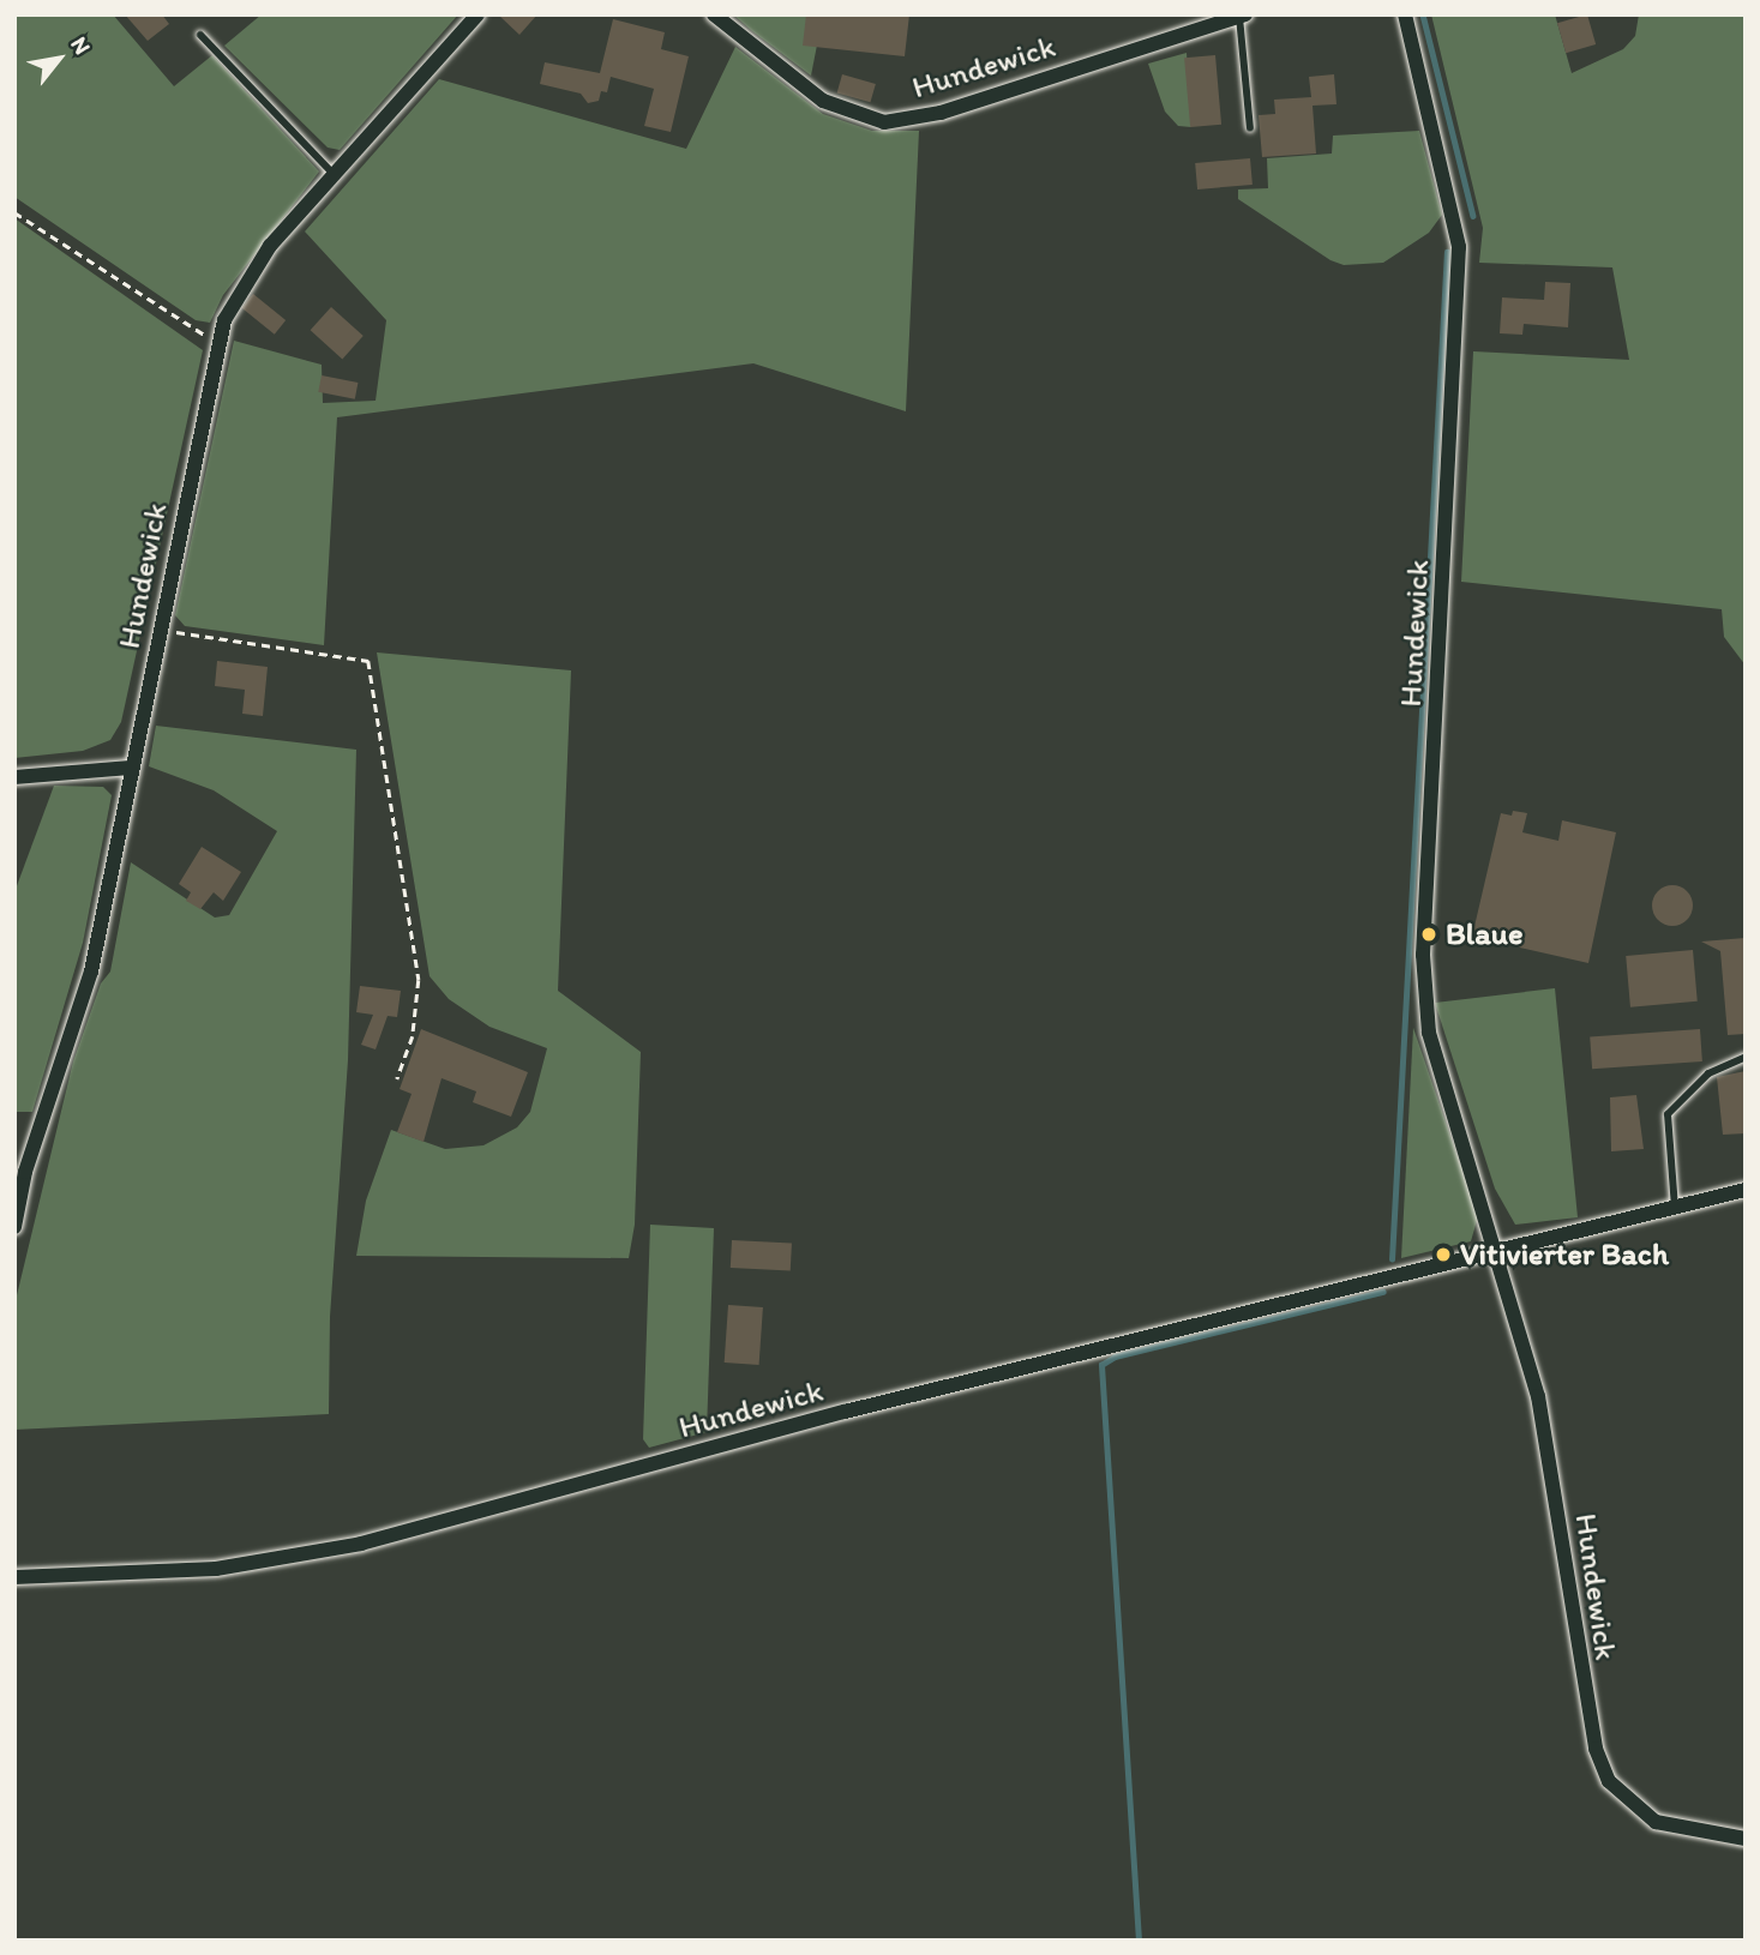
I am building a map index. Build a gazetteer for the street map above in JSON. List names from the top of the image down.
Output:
{
  "streets": {
    "street": ["Hundewick"]
  },
  "places": ["Blaue", "Vitivierter Bach"],
  "north": "top right"
}
